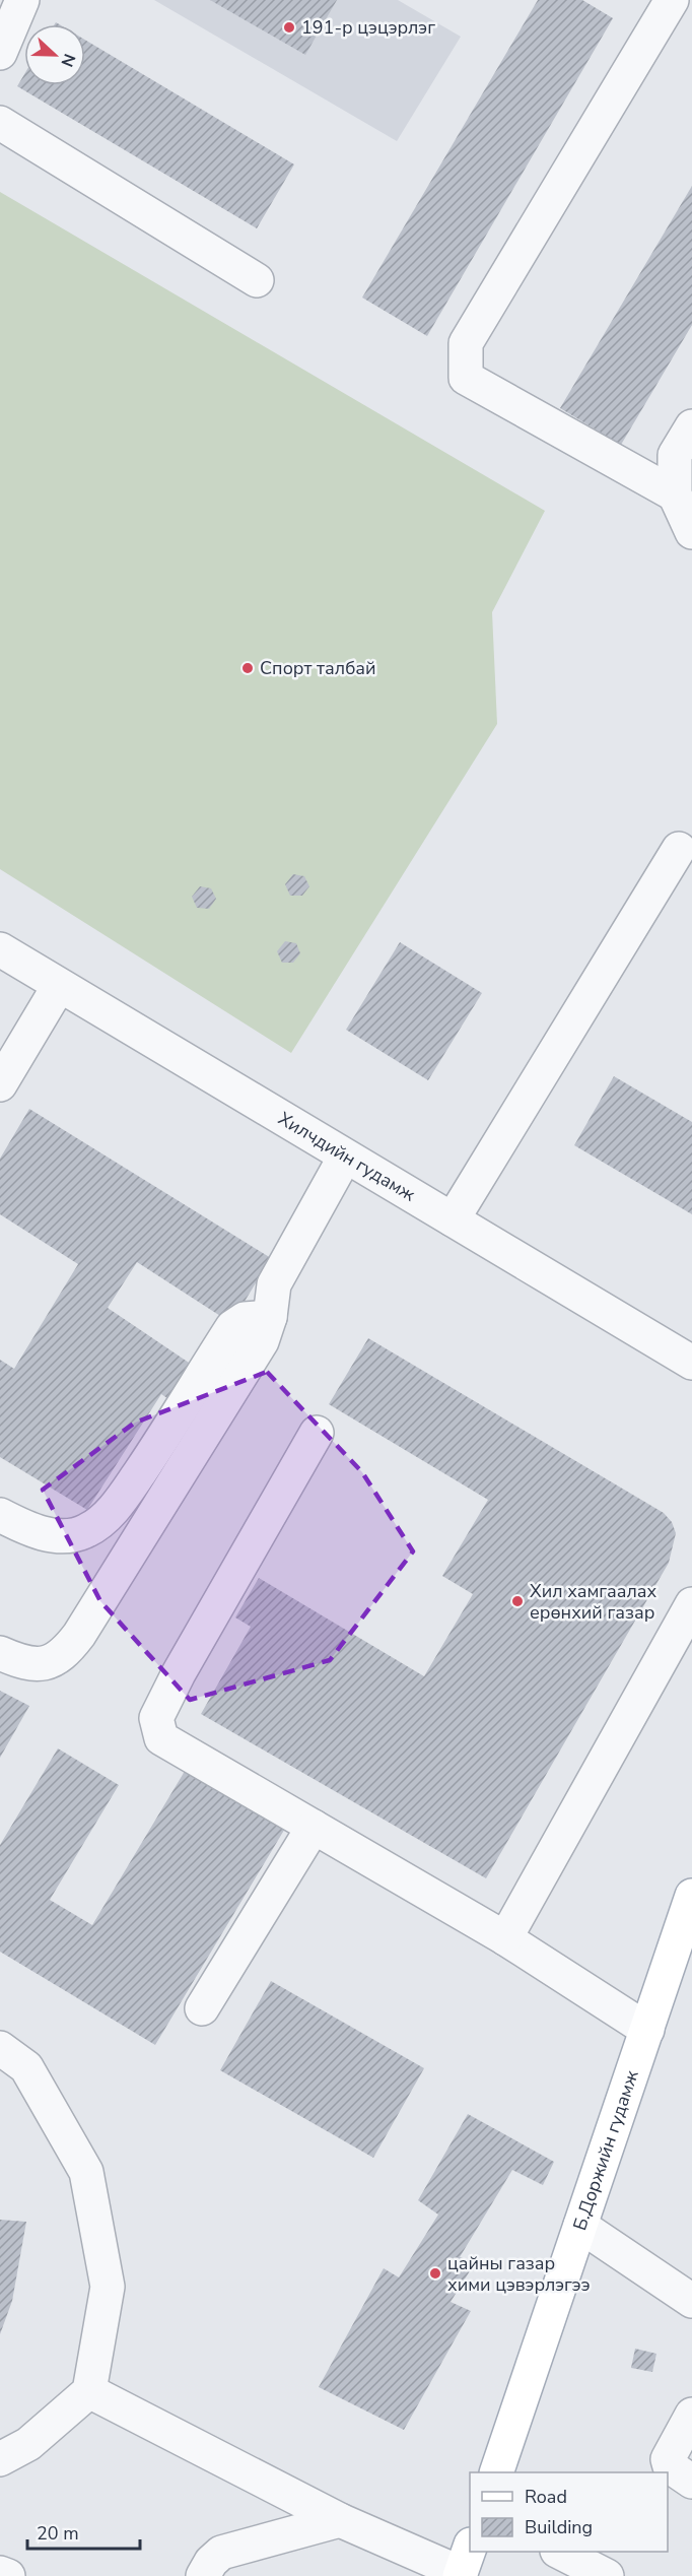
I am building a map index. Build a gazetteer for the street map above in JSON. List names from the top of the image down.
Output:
{
  "streets": {
    "main road": ["Б.Доржийн гудамж"],
    "street": ["Хилчдийн гудамж"]
  },
  "places": [
    "191-р цэцэрлэг",
    "Спорт талбай",
    "Хил хамгаалах ерөнхий газар",
    "цайны газар хими цэвэрлэгээ"
  ],
  "legend": ["Road", "Building"],
  "scale_bar": "20 m",
  "north": "right"
}
